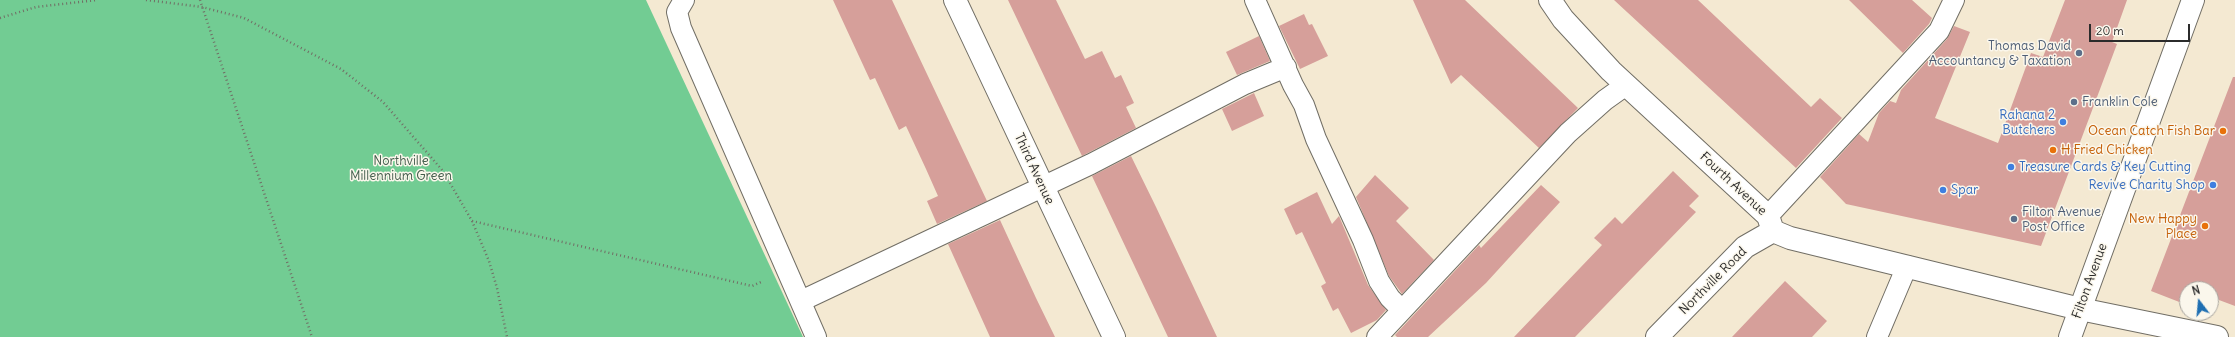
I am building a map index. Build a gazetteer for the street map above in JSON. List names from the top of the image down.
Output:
{
  "streets": {
    "street": [
      "Third Avenue",
      "Fourth Avenue",
      "Northville Road",
      "Filton Avenue"
    ]
  },
  "crossings": [
    ["Fourth Avenue", "Northville Road"],
    ["Fourth Avenue", "Filton Avenue"]
  ],
  "parks": ["Northville Millennium Green"],
  "places": [
    "Thomas David Accountancy & Taxation",
    "Franklin Cole",
    "Rahana 2 Butchers",
    "Ocean Catch Fish Bar",
    "H Fried Chicken",
    "Treasure Cards & Key Cutting",
    "Revive Charity Shop",
    "Spar",
    "Filton Avenue Post Office",
    "New Happy Place"
  ],
  "scale_bar": "20 m",
  "north": "top"
}
